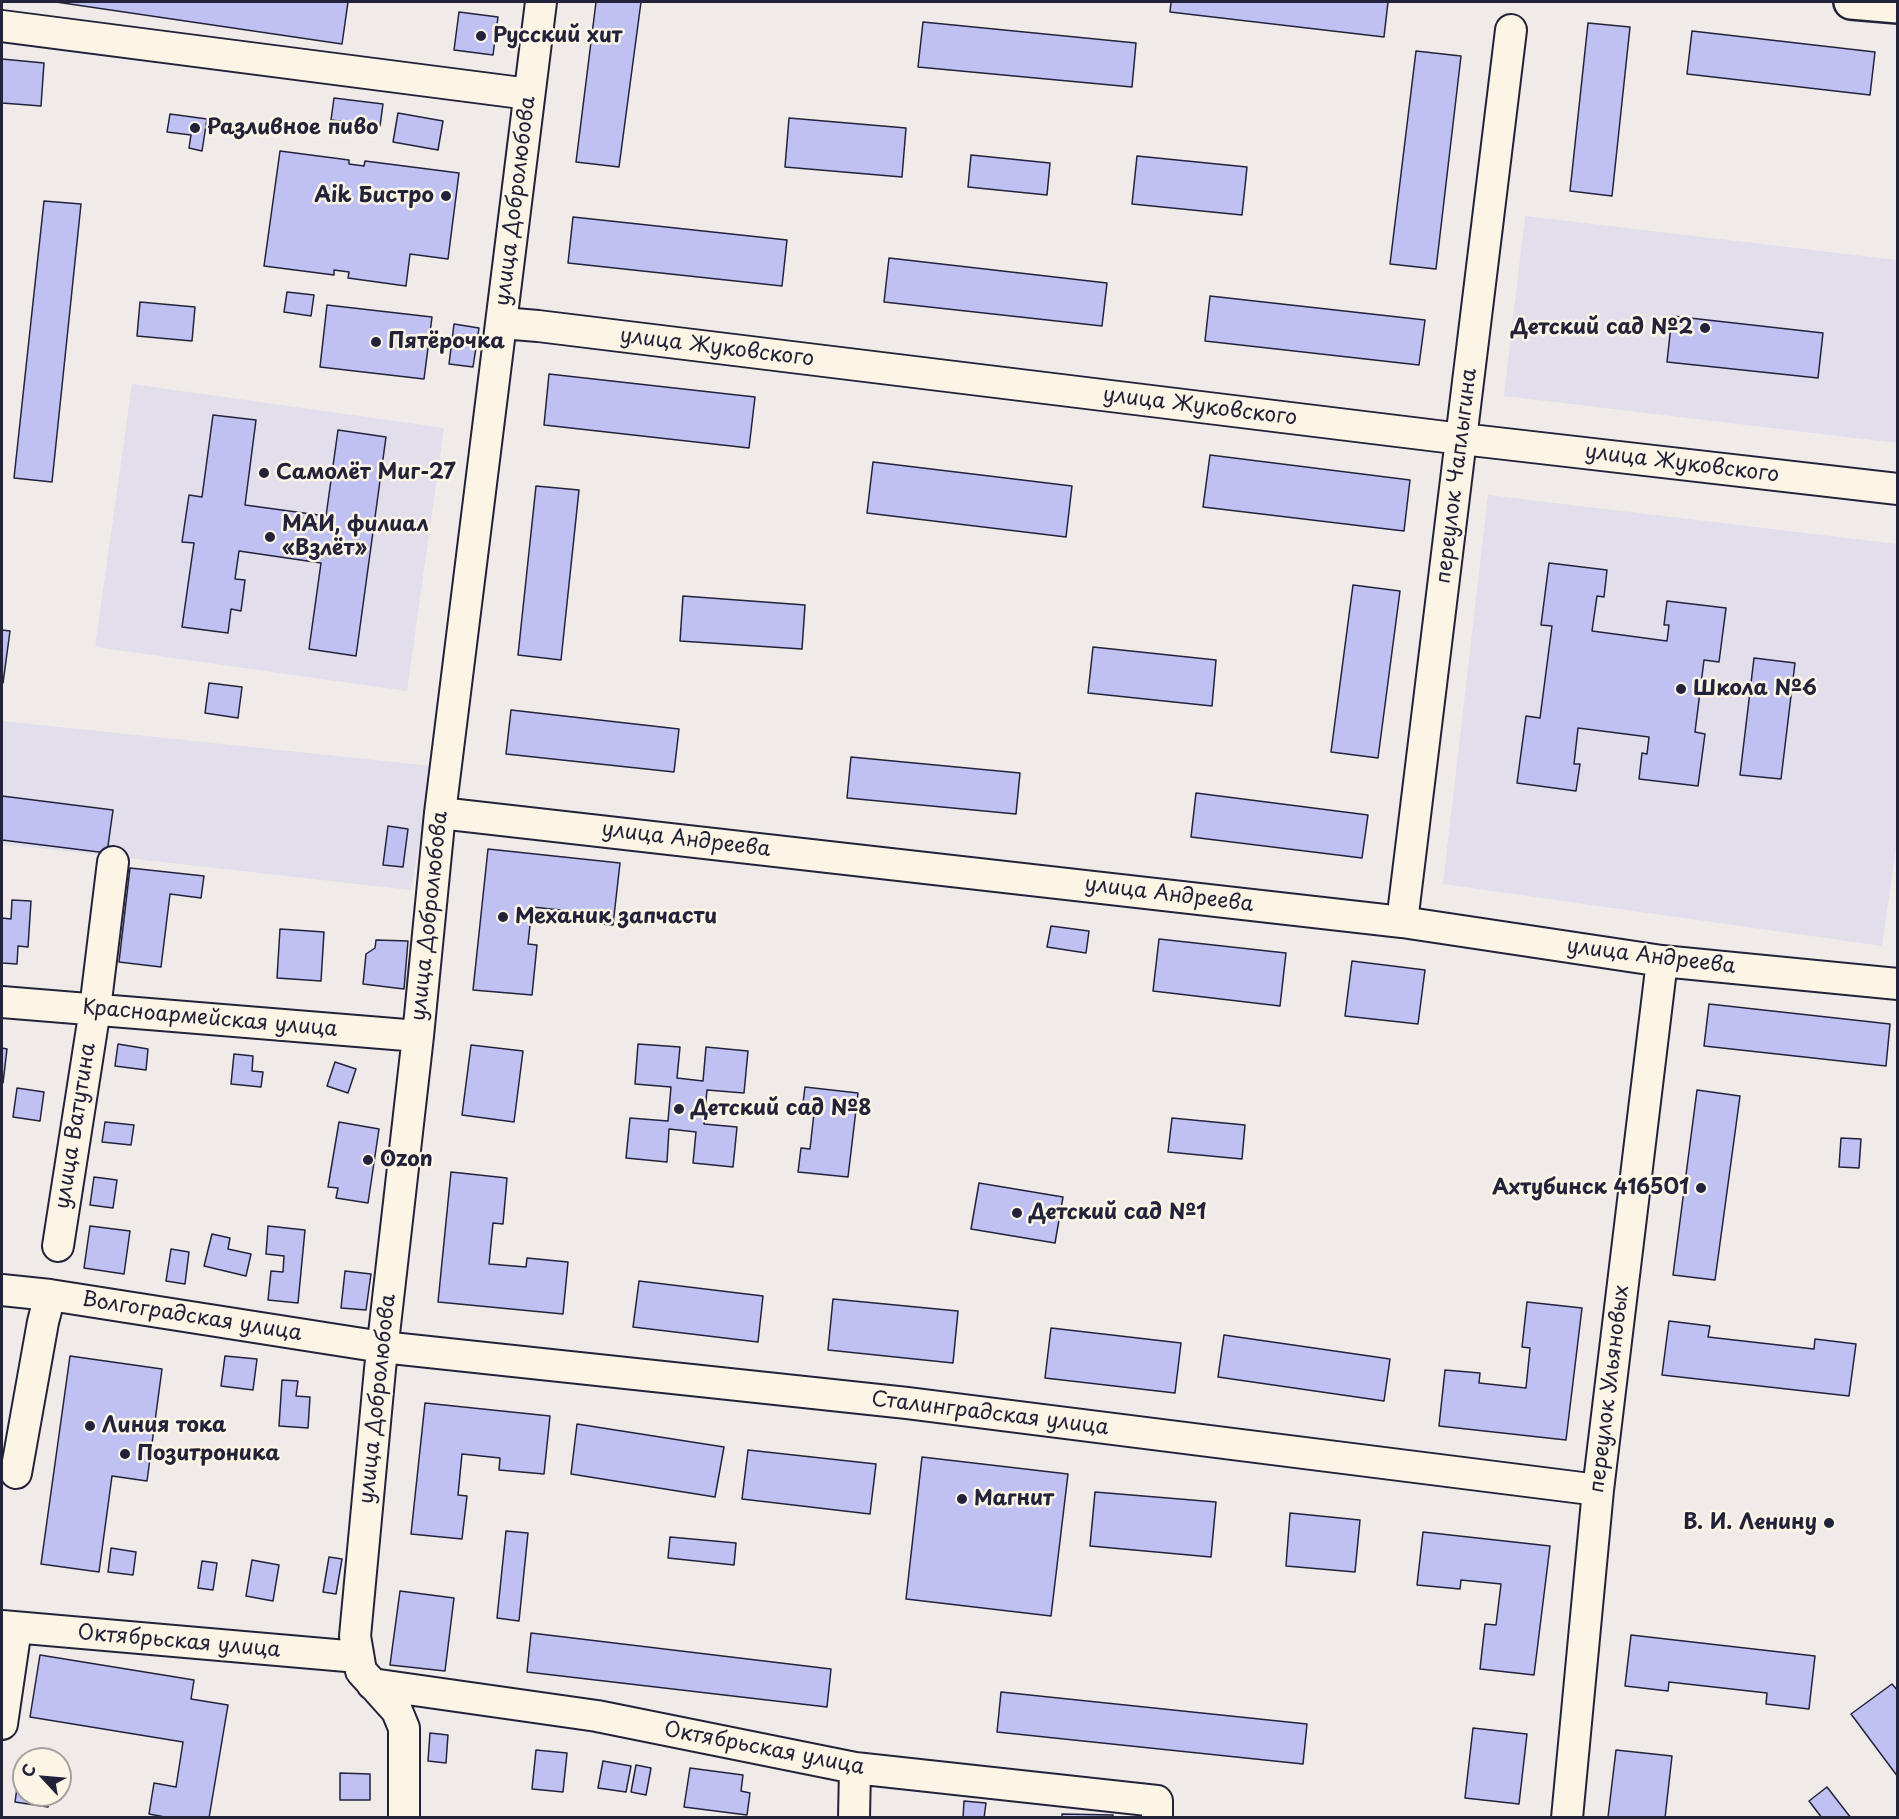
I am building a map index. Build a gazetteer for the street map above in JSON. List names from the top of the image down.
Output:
{
  "streets": {
    "street": [
      "улица Добролюбова",
      "улица Жуковского",
      "переулок Чаплыгина",
      "улица Андреева",
      "Красноармейская улица",
      "улица Ватутина",
      "Волгоградская улица",
      "переулок Ульяновых",
      "Сталинградская улица",
      "Октябрьская улица"
    ]
  },
  "crossings": [
    ["улица Добролюбова", "улица Жуковского"],
    ["улица Добролюбова", "улица Андреева"],
    ["улица Добролюбова", "Красноармейская улица"],
    ["улица Добролюбова", "Волгоградская улица"],
    ["улица Добролюбова", "Сталинградская улица"],
    ["улица Добролюбова", "Октябрьская улица"],
    ["улица Жуковского", "переулок Чаплыгина"],
    ["переулок Чаплыгина", "улица Андреева"],
    ["улица Андреева", "переулок Ульяновых"],
    ["Красноармейская улица", "улица Ватутина"],
    ["Волгоградская улица", "Сталинградская улица"],
    ["переулок Ульяновых", "Сталинградская улица"]
  ],
  "places": [
    "Русский хит",
    "Разливное пиво",
    "Aik Бистро",
    "Детский сад №2",
    "Пятёрочка",
    "Самолёт Миг-27",
    "МАИ, филиал «Взлёт»",
    "Школа №6",
    "Механик запчасти",
    "Детский сад №8",
    "Ozon",
    "Ахтубинск 416501",
    "Детский сад №1",
    "Линия тока",
    "Позитроника",
    "Магнит",
    "В. И. Ленину"
  ],
  "north": "top left"
}
